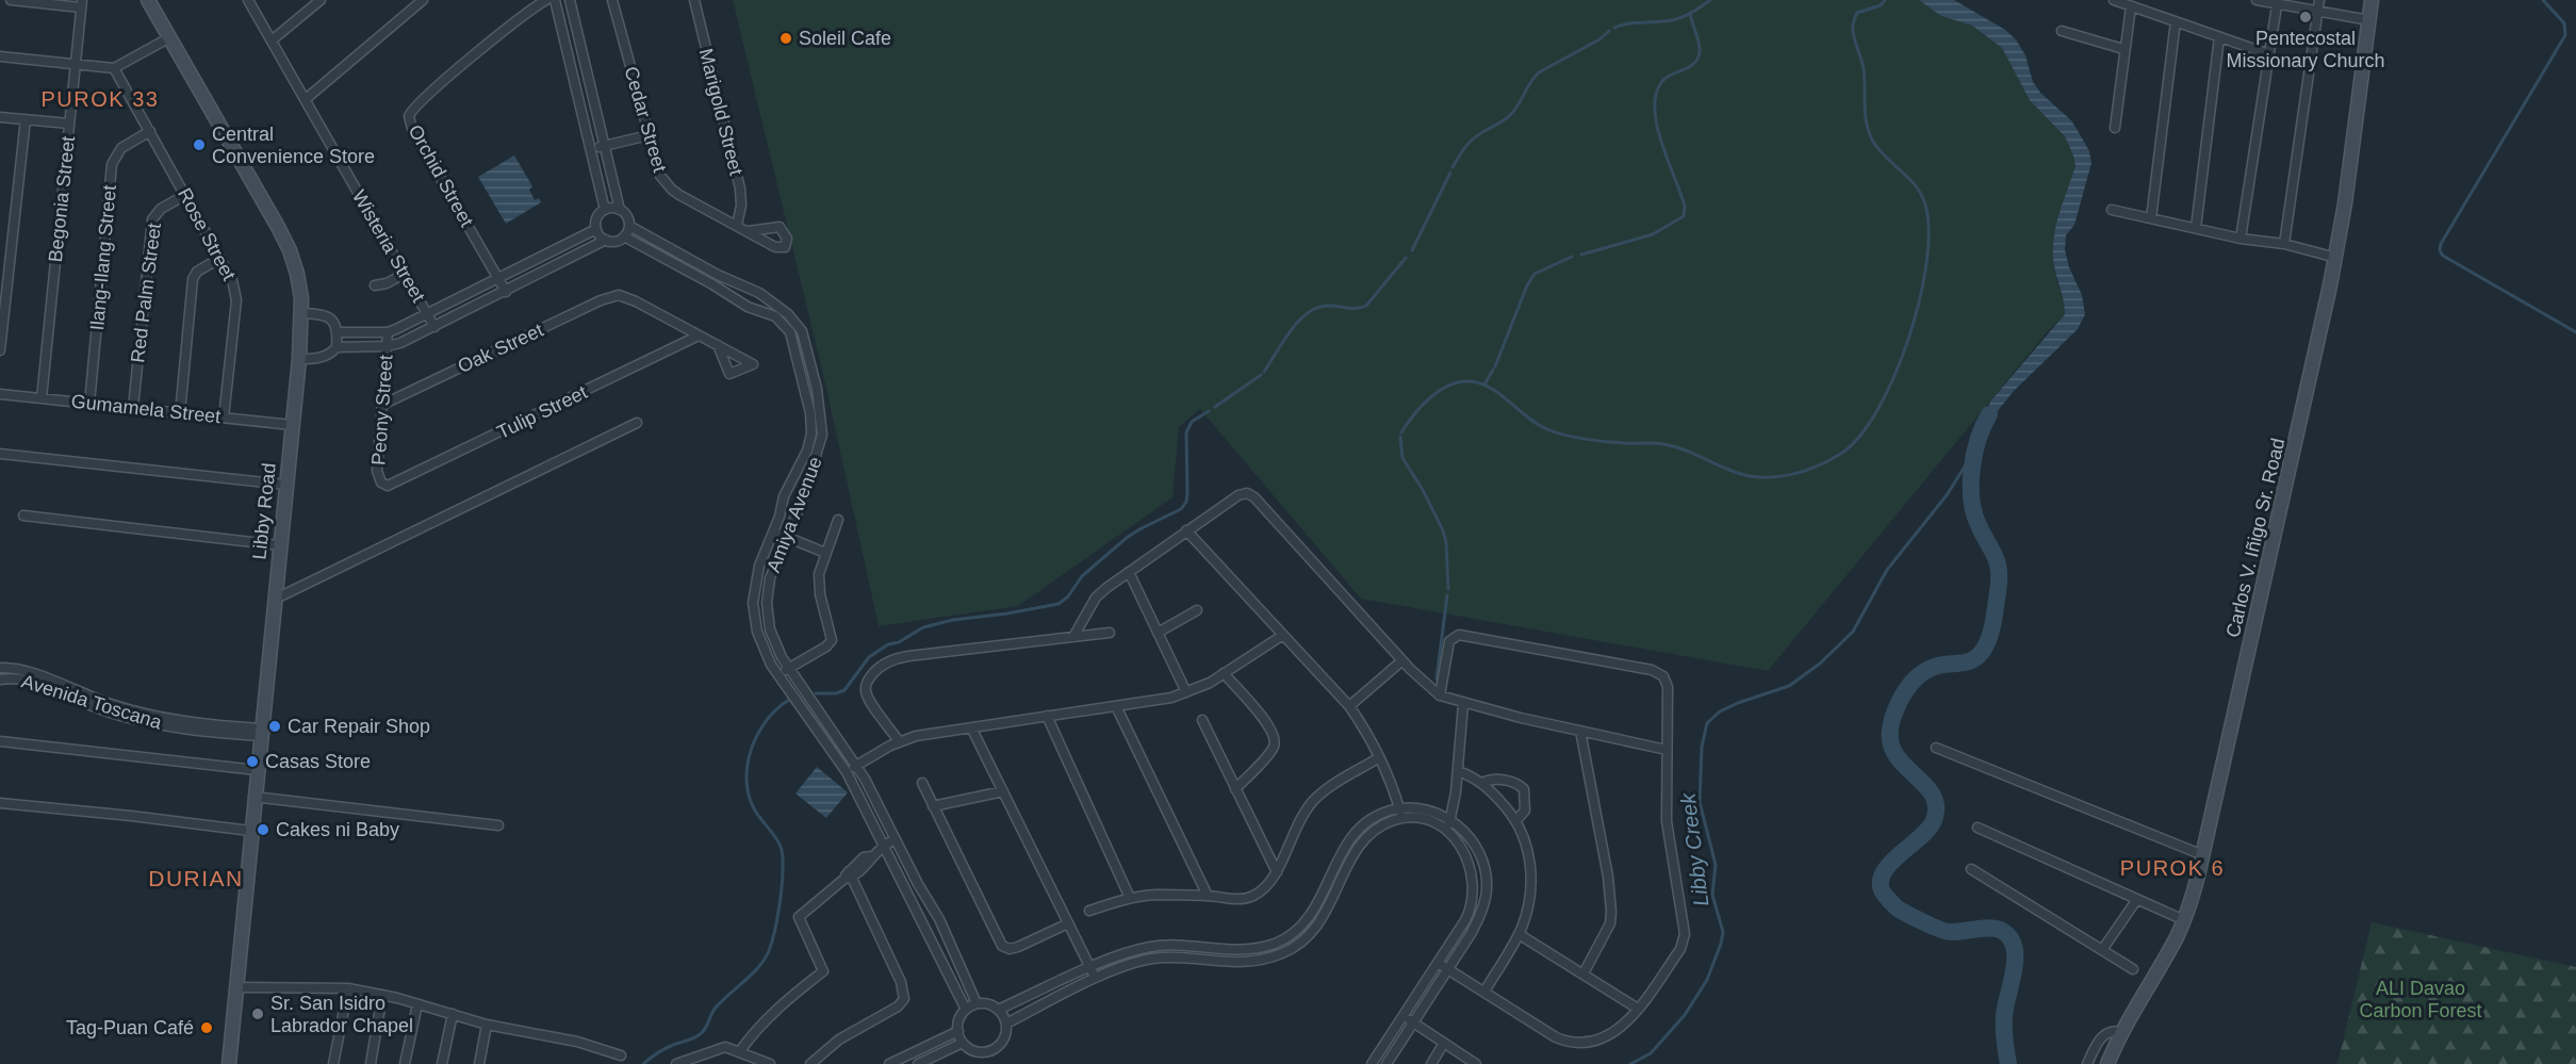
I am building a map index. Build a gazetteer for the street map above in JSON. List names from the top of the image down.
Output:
{
  "streets": {
    "main road": ["Libby Road", "Carlos V. Iñigo Sr. Road"],
    "street": [
      "Marigold Street",
      "Cedar Street",
      "Orchid Street",
      "Begonia Street",
      "Rose Street",
      "Wisteria Street",
      "Ilang-Ilang Street",
      "Red Palm Street",
      "Oak Street",
      "Gumamela Street",
      "Peony Street",
      "Tulip Street",
      "Amiya Avenue",
      "Avenida Toscana"
    ]
  },
  "crossings": [
    ["Marigold Street", "Cedar Street"],
    ["Begonia Street", "Gumamela Street"],
    ["Rose Street", "Ilang-Ilang Street"],
    ["Rose Street", "Red Palm Street"],
    ["Rose Street", "Gumamela Street"],
    ["Ilang-Ilang Street", "Gumamela Street"],
    ["Red Palm Street", "Gumamela Street"],
    ["Oak Street", "Peony Street"],
    ["Oak Street", "Tulip Street"],
    ["Gumamela Street", "Libby Road"],
    ["Peony Street", "Tulip Street"],
    ["Libby Road", "Avenida Toscana"]
  ],
  "districts": ["PUROK 33", "PUROK 6", "DURIAN"],
  "water": ["Libby Creek"],
  "parks": ["ALI Davao Carbon Forest"],
  "places": [
    "Pentecostal Missionary Church",
    "Soleil Cafe",
    "Central Convenience Store",
    "Car Repair Shop",
    "Casas Store",
    "Cakes ni Baby",
    "Sr. San Isidro Labrador Chapel",
    "Tag-Puan Café"
  ]
}
